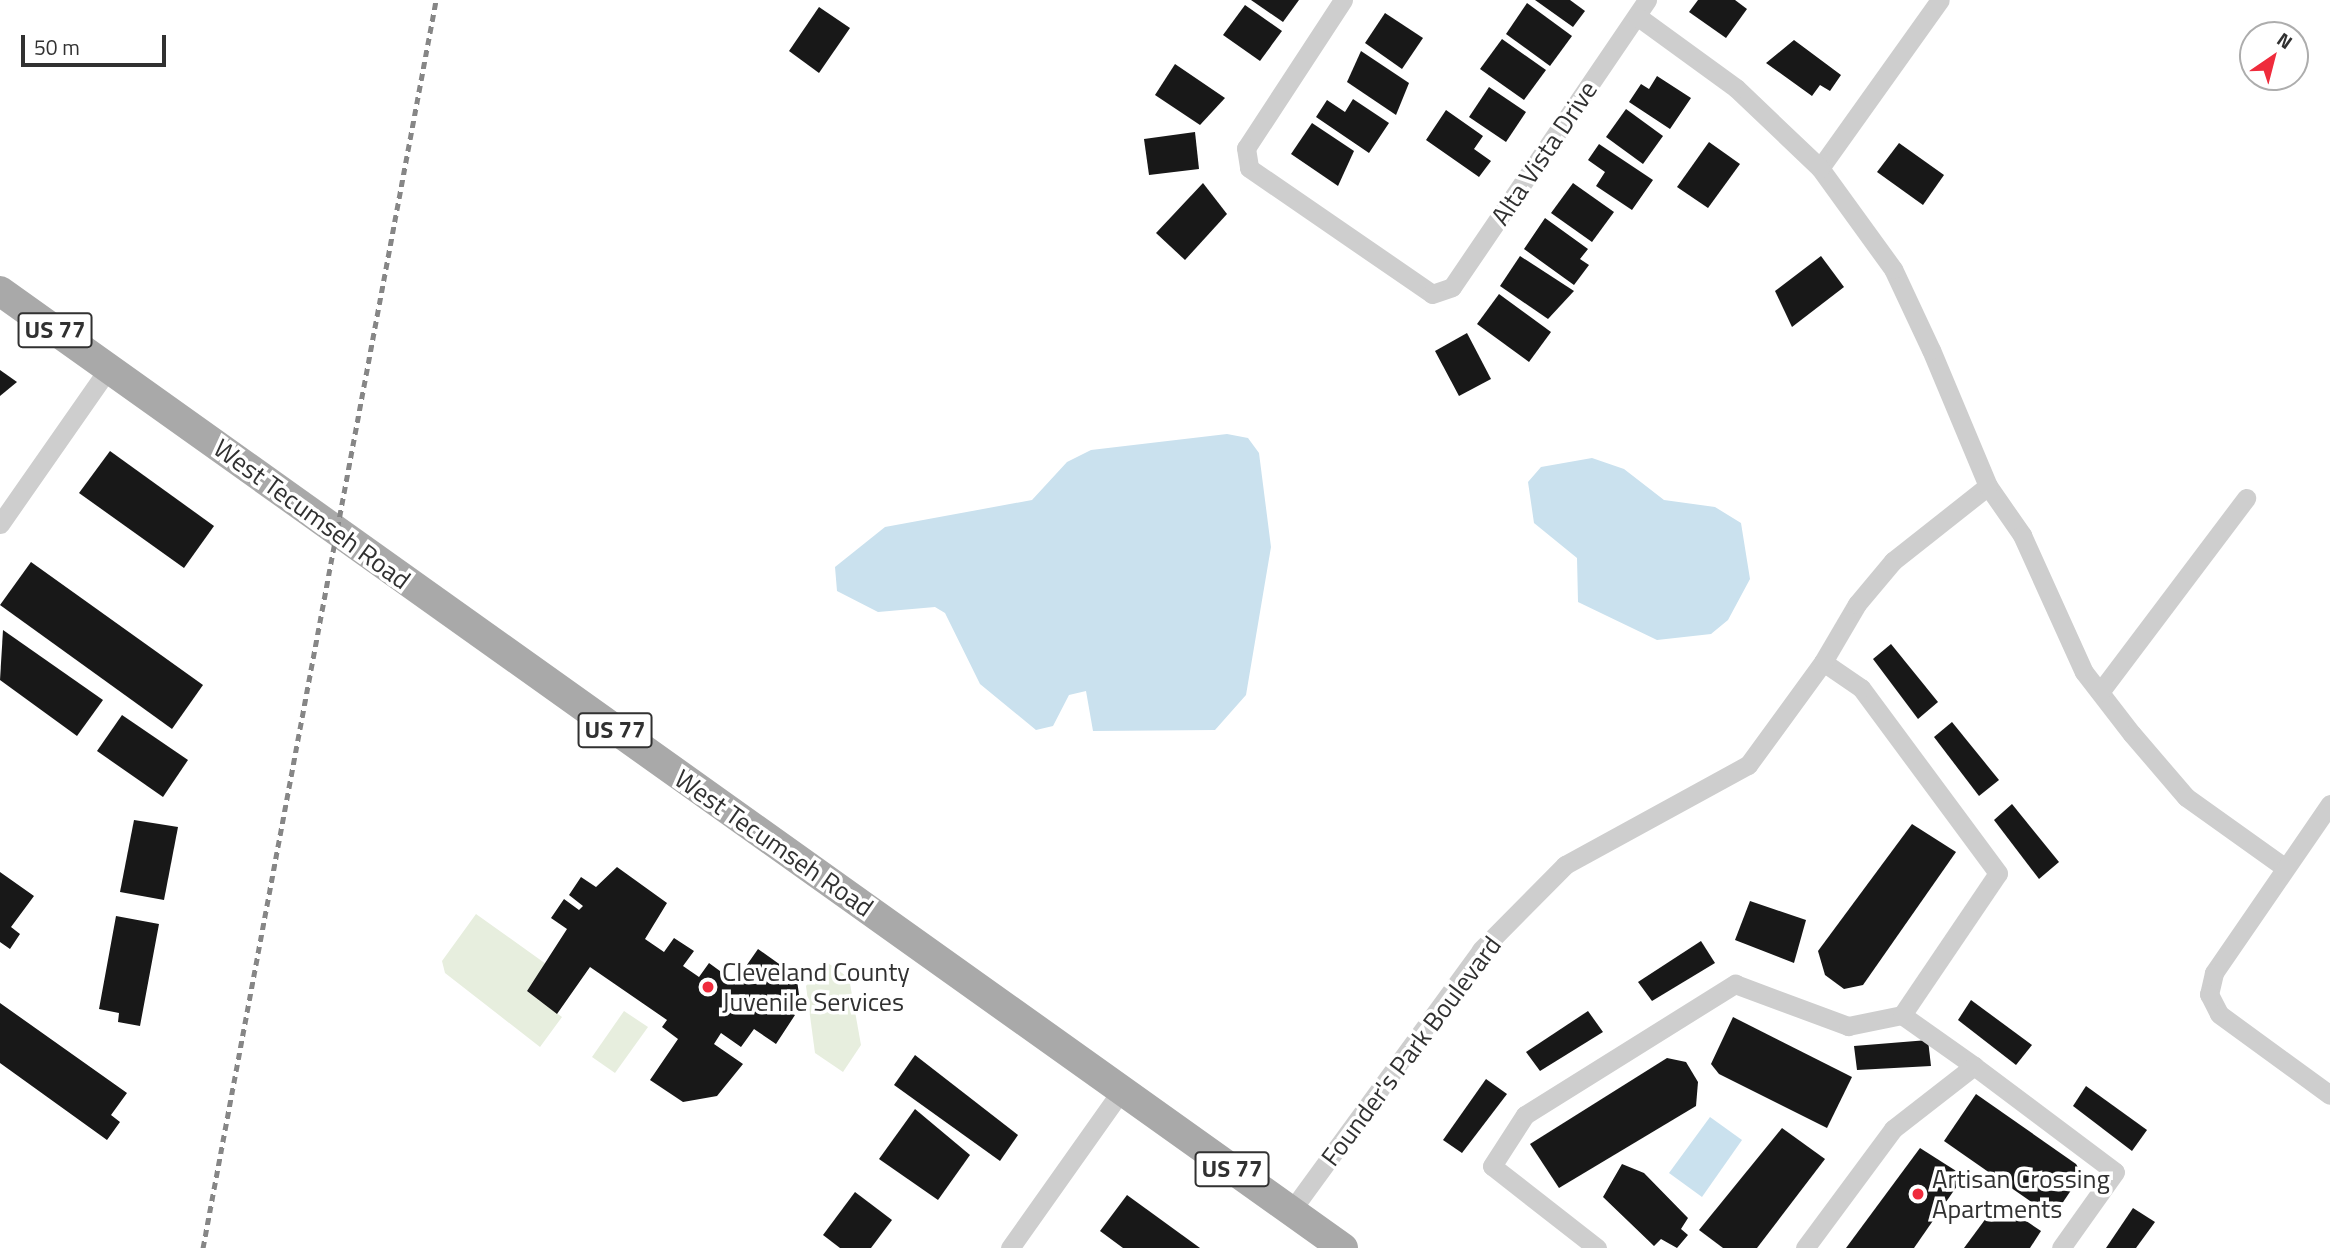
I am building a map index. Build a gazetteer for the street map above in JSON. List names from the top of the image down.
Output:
{
  "streets": {
    "main road": ["US 77", "West Tecumseh Road"],
    "street": ["Alta Vista Drive", "Founder's Park Boulevard"]
  },
  "crossings": [
    ["West Tecumseh Road", "Founder's Park Boulevard"]
  ],
  "places": ["Cleveland County Juvenile Services", "Artisan Crossing Apartments"],
  "scale_bar": "50 m",
  "north": "top right"
}
